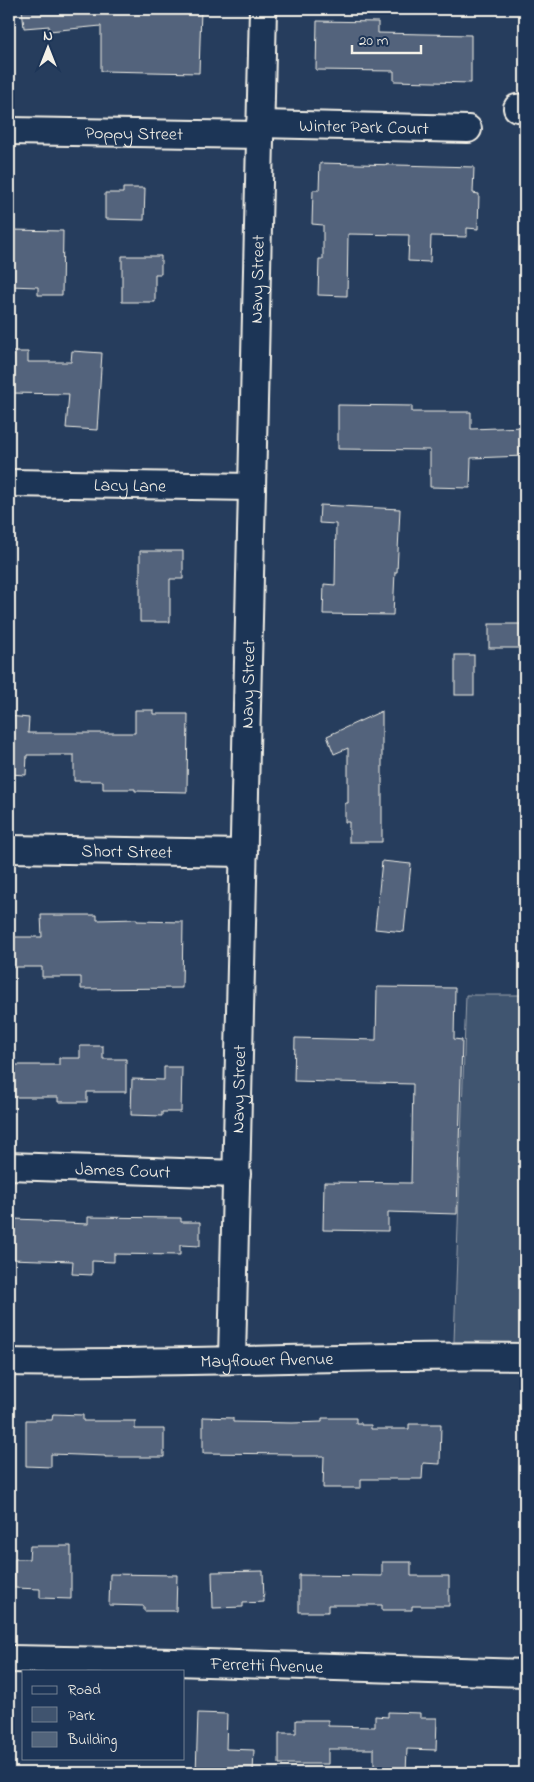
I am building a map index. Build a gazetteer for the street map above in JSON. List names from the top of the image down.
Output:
{
  "streets": {
    "street": [
      "Winter Park Court",
      "Poppy Street",
      "Navy Street",
      "Lacy Lane",
      "Short Street",
      "James Court",
      "Mayflower Avenue",
      "Ferretti Avenue"
    ]
  },
  "crossings": [
    ["Winter Park Court", "Poppy Street"],
    ["Winter Park Court", "Navy Street"],
    ["Poppy Street", "Navy Street"],
    ["Navy Street", "Lacy Lane"],
    ["Navy Street", "Short Street"],
    ["Navy Street", "James Court"],
    ["Navy Street", "Mayflower Avenue"]
  ],
  "legend": ["Road", "Park", "Building"],
  "scale_bar": "20 m",
  "north": "top"
}
